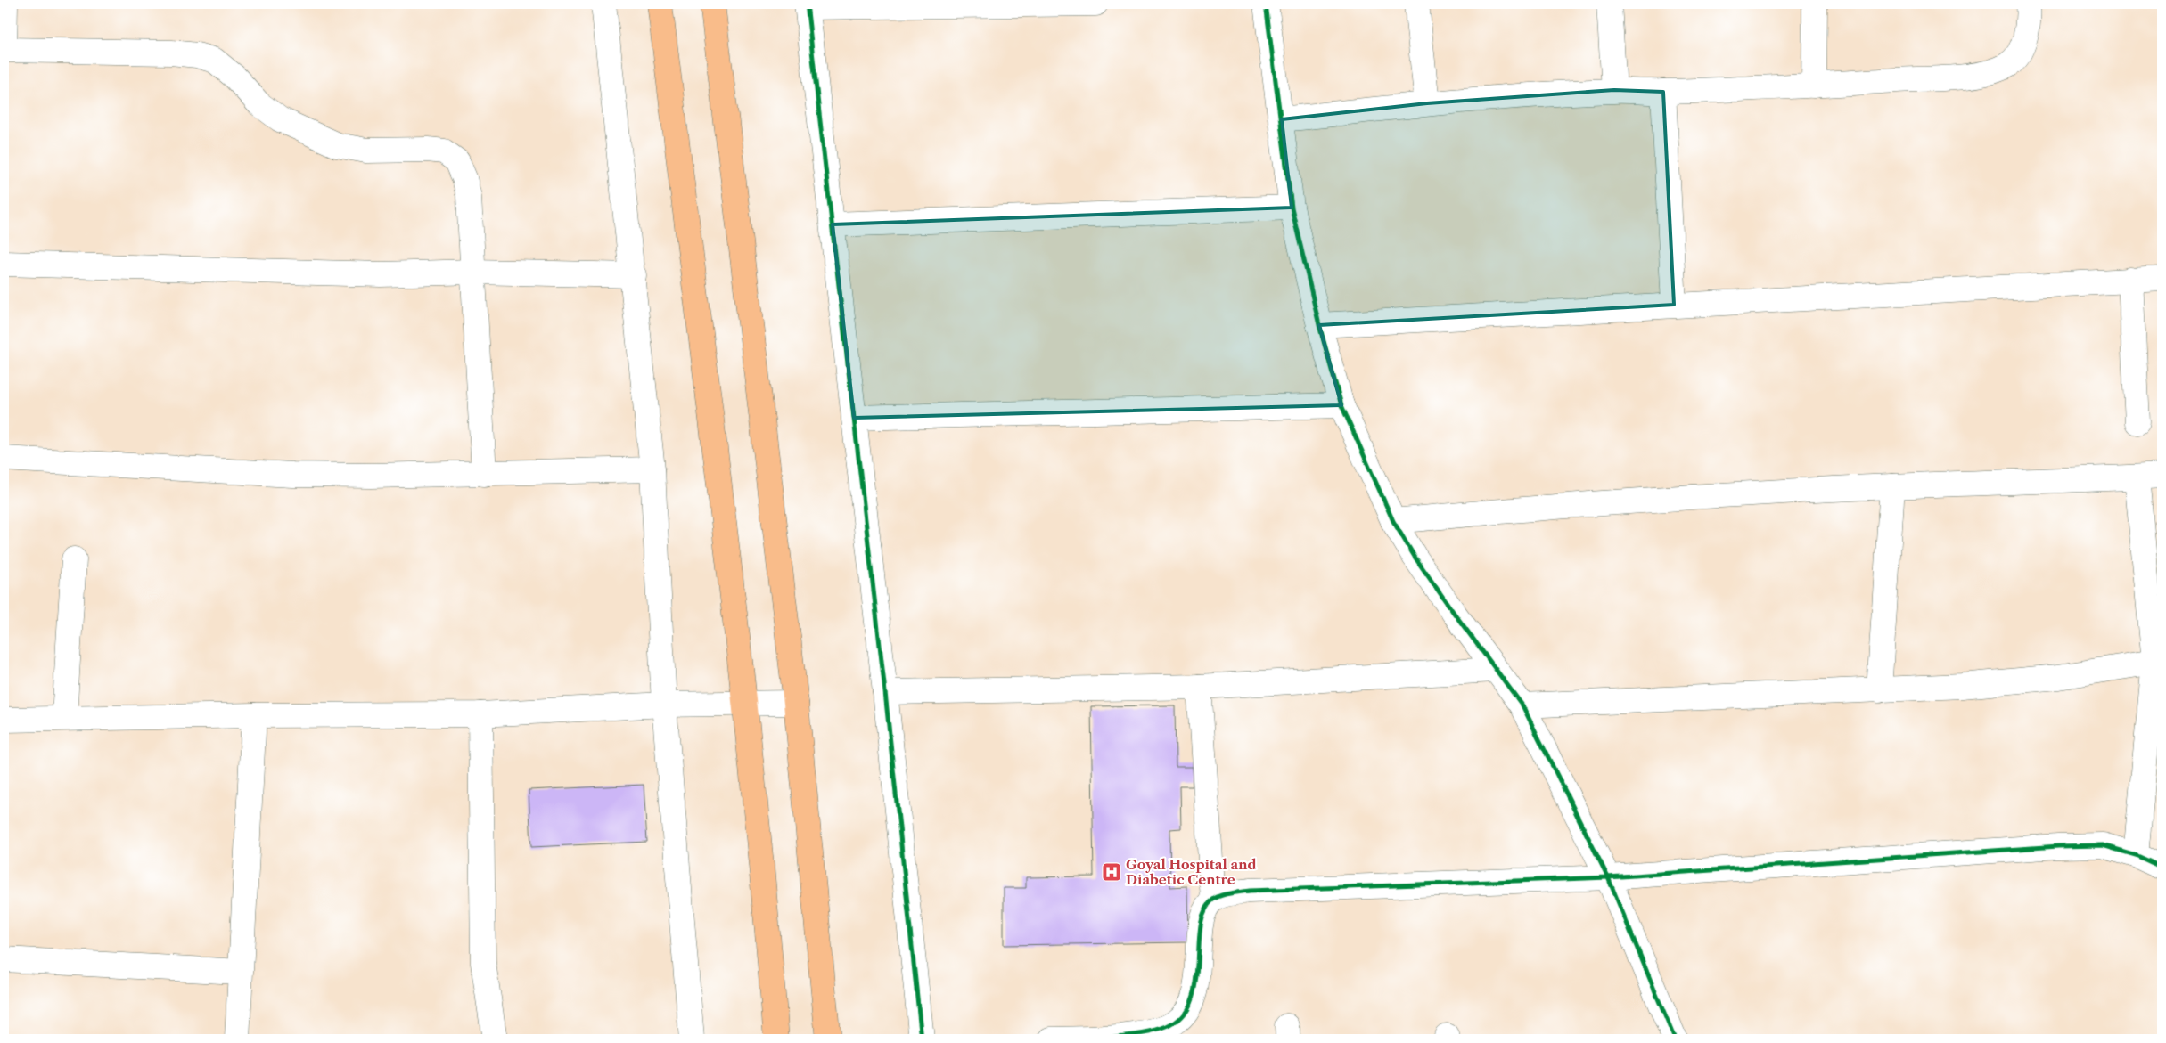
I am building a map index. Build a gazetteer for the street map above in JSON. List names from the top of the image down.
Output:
{
  "places": {
    "hospital": ["Goyal Hospital and Diabetic Centre"]
  }
}
